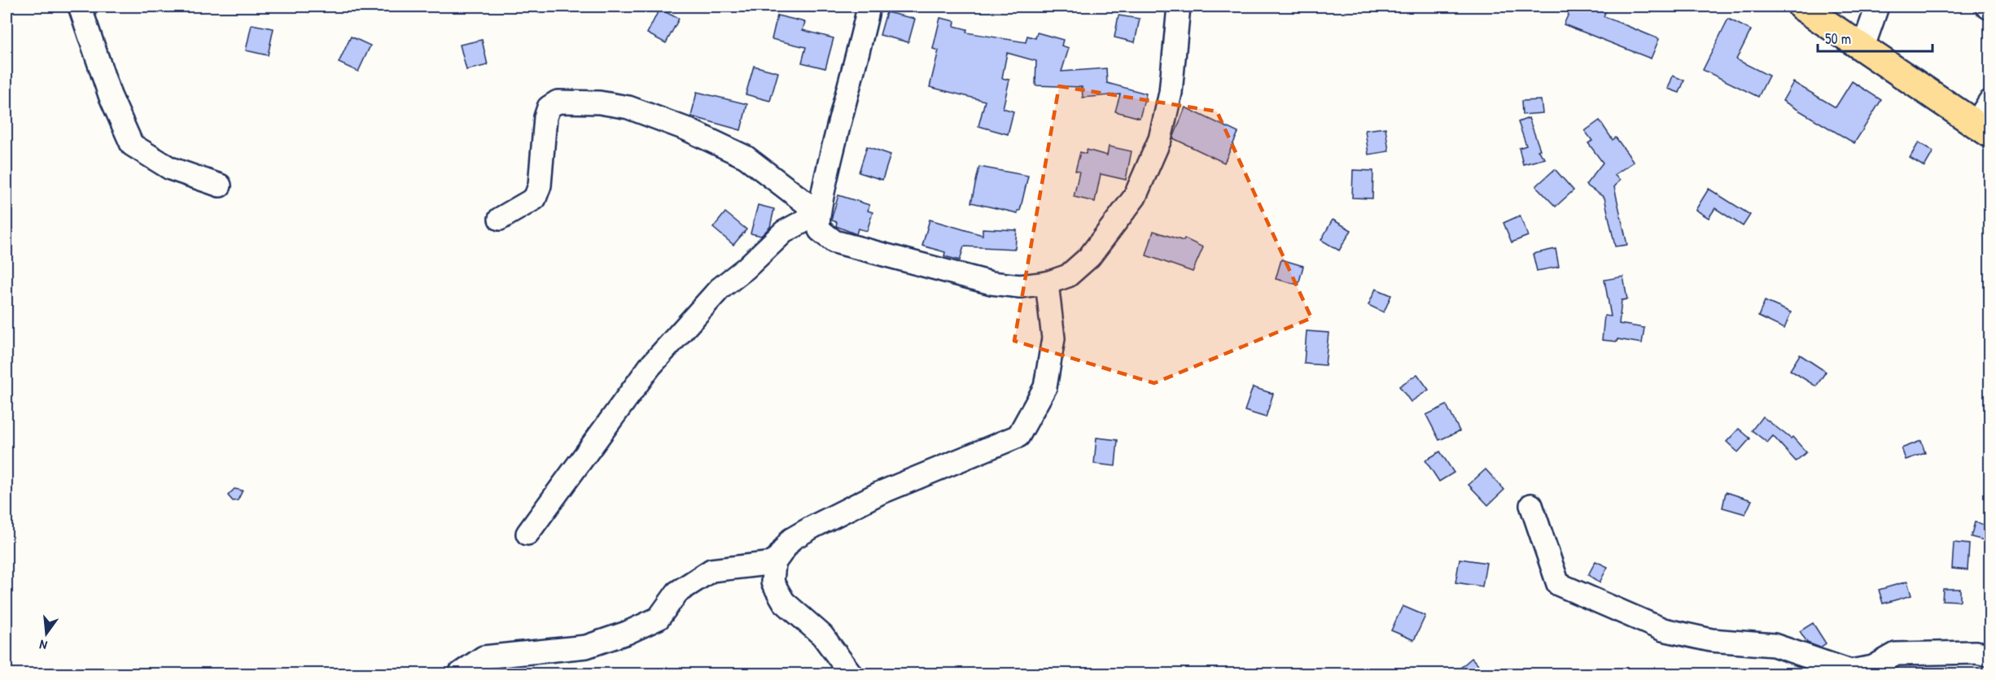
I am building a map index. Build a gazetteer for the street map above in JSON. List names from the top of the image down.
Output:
{
  "scale_bar": "50 m",
  "north": "bottom"
}
